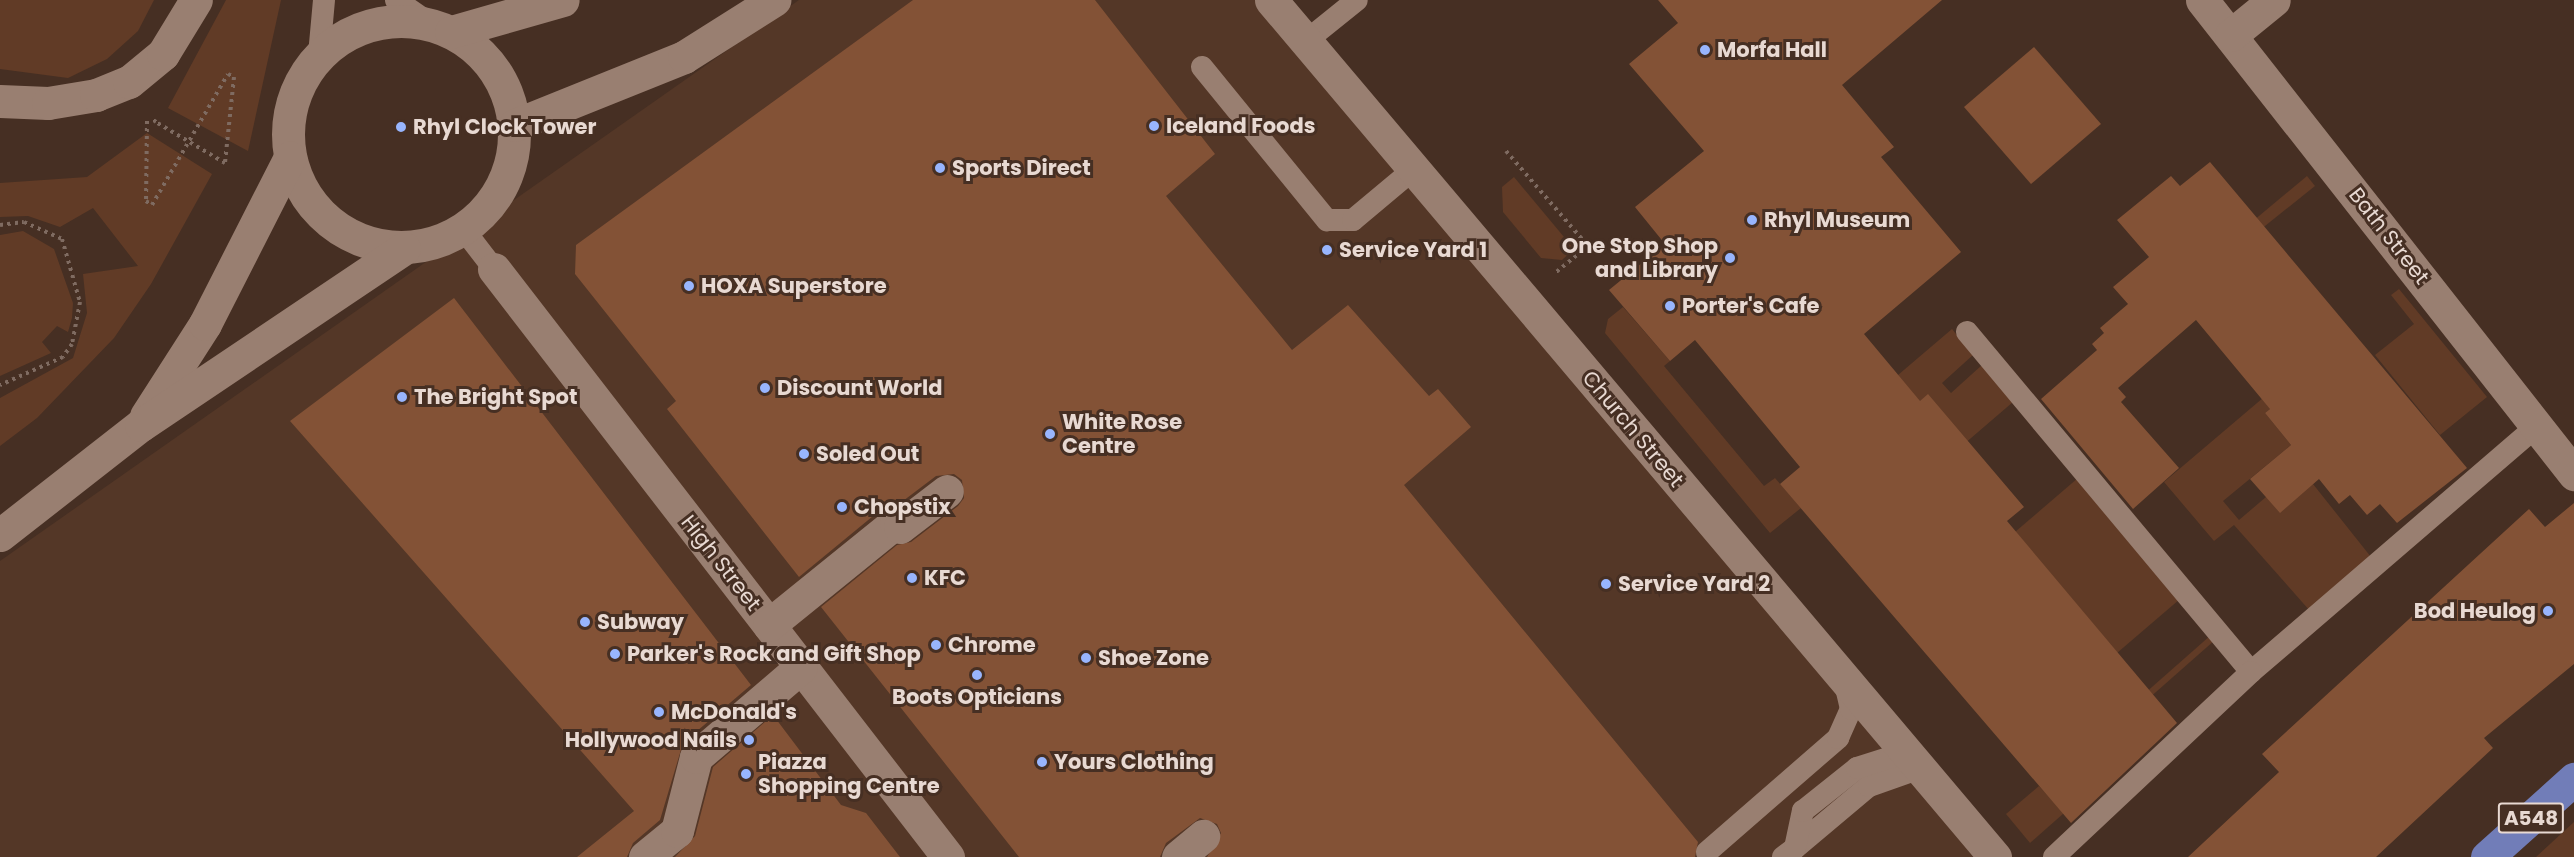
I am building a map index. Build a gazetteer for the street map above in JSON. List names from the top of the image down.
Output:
{
  "streets": {
    "main road": ["A548"],
    "street": ["Bath Street", "Church Street", "High Street"]
  },
  "places": [
    "Morfa Hall",
    "Iceland Foods",
    "Rhyl Clock Tower",
    "Sports Direct",
    "Rhyl Museum",
    "Service Yard 1",
    "One Stop Shop and Library",
    "HOXA Superstore",
    "Porter's Cafe",
    "Discount World",
    "The Bright Spot",
    "White Rose Centre",
    "Soled Out",
    "Chopstix",
    "KFC",
    "Service Yard 2",
    "Bod Heulog",
    "Subway",
    "Chrome",
    "Parker's Rock and Gift Shop",
    "Shoe Zone",
    "Boots Opticians",
    "McDonald's",
    "Hollywood Nails",
    "Yours Clothing",
    "Piazza Shopping Centre"
  ]
}
